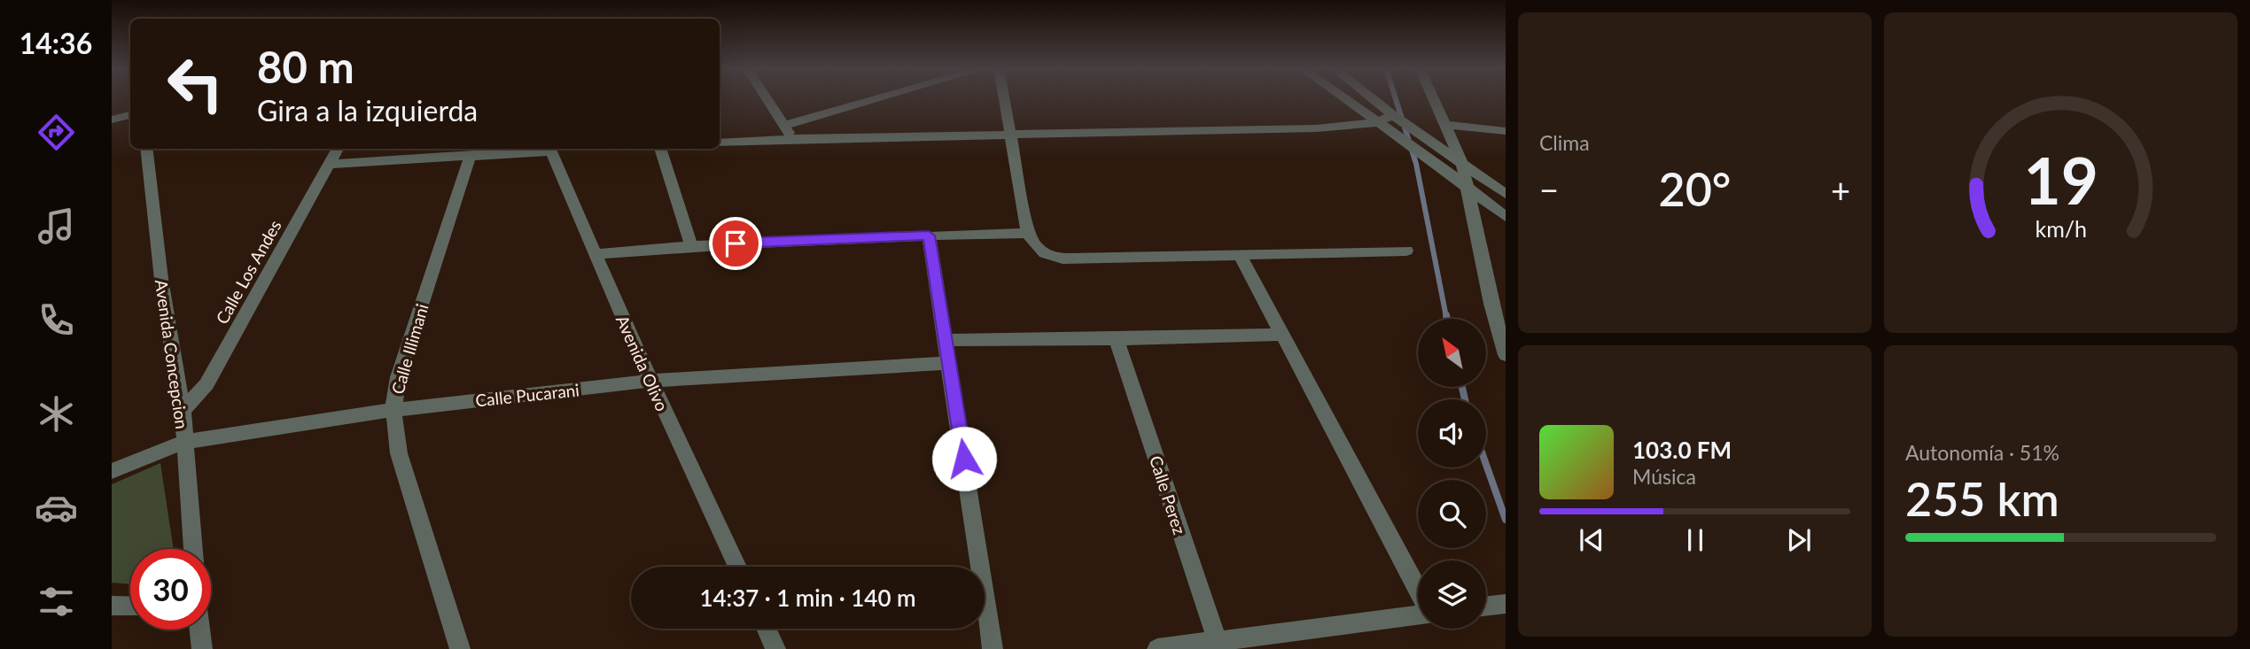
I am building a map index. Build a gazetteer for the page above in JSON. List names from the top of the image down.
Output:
{
  "streets": {
    "street": [
      "Calle Los Andes",
      "Calle Illimani",
      "Avenida Concepcion",
      "Avenida Olivo",
      "Calle Pucarani",
      "Calle Perez"
    ]
  },
  "crossings": [
    ["Calle Los Andes", "Avenida Concepcion"],
    ["Calle Illimani", "Calle Pucarani"],
    ["Avenida Concepcion", "Calle Pucarani"],
    ["Avenida Olivo", "Calle Pucarani"]
  ],
  "north": "top left",
  "page": {
    "tabs": "14:36",
    "tile": [
      "Clima",
      ["Autonomía · 51%", "255 km"]
    ],
    "turn": ["80 m", "Gira a la izquierda"],
    "heat": ["−", "20°", "+"],
    "song": ["103.0 FM", "Música"],
    "limit": "30",
    "trip": "14:37 · 1 min · 140 m",
    "gauge": ["19", "km/h"]
  }
}
